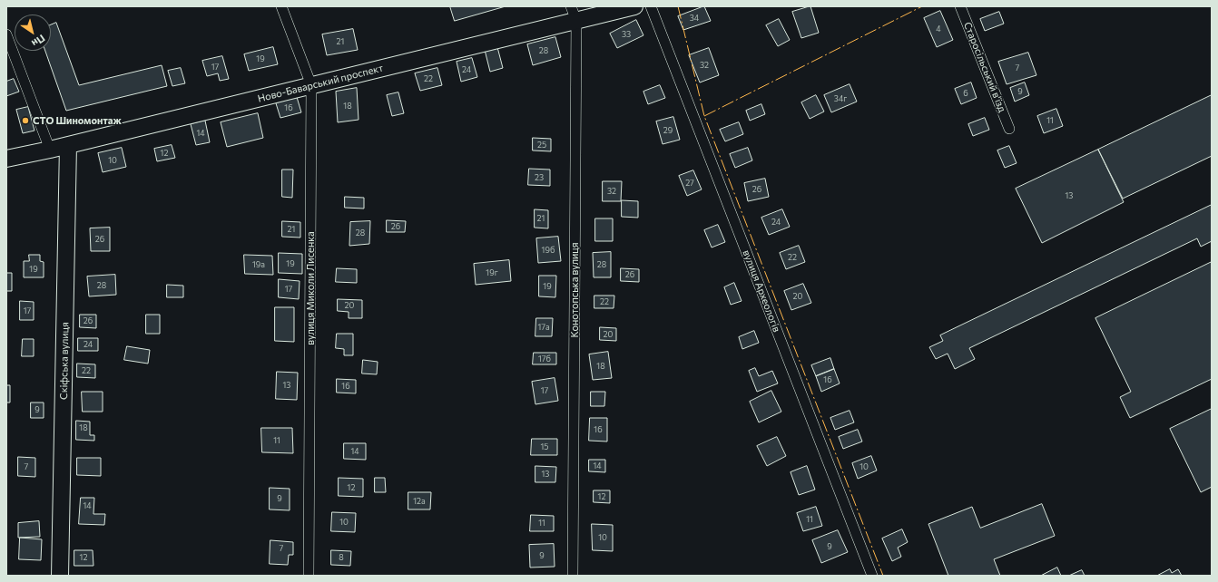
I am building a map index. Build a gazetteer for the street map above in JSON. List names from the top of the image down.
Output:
{
  "streets": {
    "main road": ["Ново-Баварський проспект", "Скіфська вулиця"],
    "street": [
      "Старосільський в'їзд",
      "вулиця Миколи Лисенка",
      "Конотопська вулиця",
      "вулиця Археологів"
    ]
  },
  "crossings": [
    ["Ново-Баварський проспект", "вулиця Миколи Лисенка"],
    ["Ново-Баварський проспект", "Конотопська вулиця"],
    ["Ново-Баварський проспект", "Скіфська вулиця"]
  ],
  "places": ["СТО Шиномонтаж"],
  "house_numbers": [
    "34",
    "4",
    "33",
    "21",
    "28",
    "19",
    "32",
    "17",
    "7",
    "24",
    "22",
    "9",
    "6",
    "34г",
    "18",
    "16",
    "11",
    "29",
    "14",
    "25",
    "12",
    "10",
    "23",
    "27",
    "26",
    "32",
    "13",
    "21",
    "24",
    "26",
    "21",
    "28",
    "26",
    "19б",
    "22",
    "19",
    "19а",
    "28",
    "19",
    "19г",
    "26",
    "28",
    "19",
    "17",
    "20",
    "22",
    "20",
    "17",
    "26",
    "17а",
    "20",
    "24",
    "17б",
    "18",
    "22",
    "16",
    "13",
    "16",
    "17",
    "9",
    "18",
    "16",
    "11",
    "15",
    "14",
    "14",
    "7",
    "10",
    "13",
    "12",
    "12",
    "9",
    "12а",
    "14",
    "11",
    "10",
    "11",
    "10",
    "9",
    "7",
    "9",
    "12",
    "8"
  ],
  "north": "bottom right"
}
